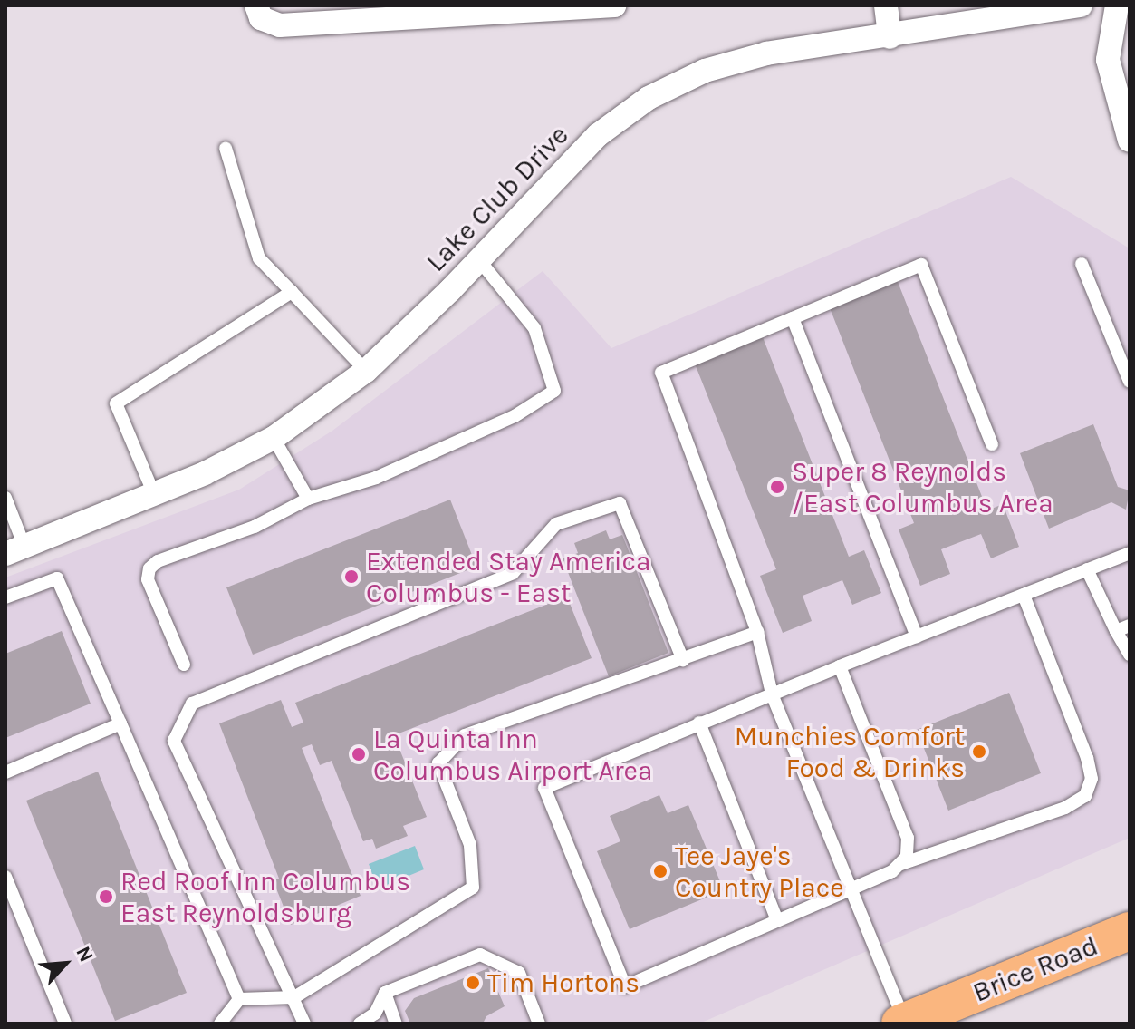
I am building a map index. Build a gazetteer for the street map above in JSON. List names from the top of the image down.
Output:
{
  "streets": {
    "main road": ["Brice Road"],
    "street": ["Lake Club Drive"]
  },
  "places": [
    "Super 8 Reynolds /East Columbus Area",
    "Extended Stay America Columbus - East",
    "Munchies Comfort Food & Drinks",
    "La Quinta Inn Columbus Airport Area",
    "Tee Jaye's Country Place",
    "Red Roof Inn Columbus East Reynoldsburg",
    "Tim Hortons"
  ],
  "north": "top right"
}
